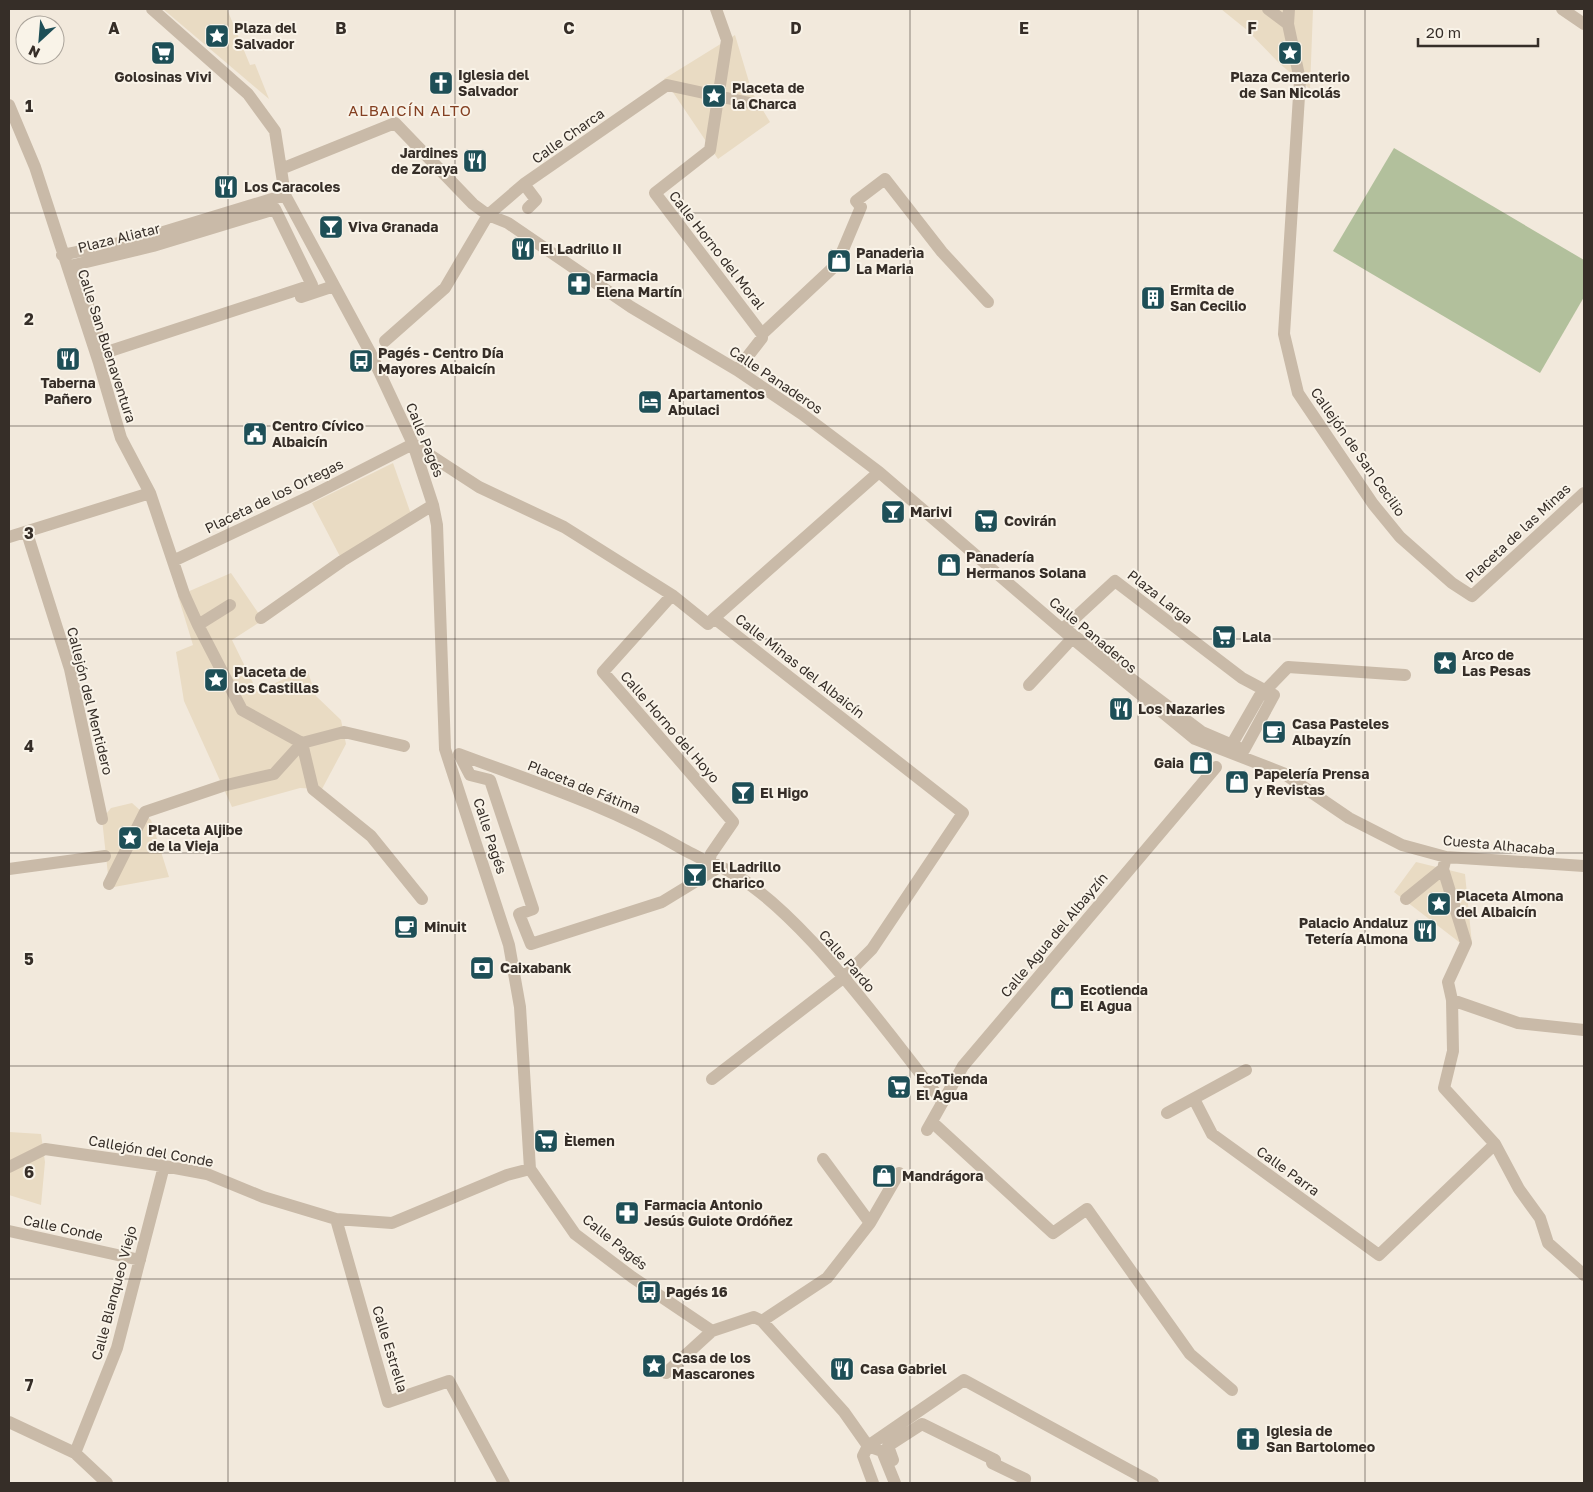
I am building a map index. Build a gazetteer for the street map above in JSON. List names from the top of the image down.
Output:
{
  "streets": {
    "street": [
      "Calle Charca",
      "Plaza Aliatar",
      "Calle Horno del Moral",
      "Calle San Buenaventura",
      "Calle Panaderos",
      "Calle Pagés",
      "Callejón de San Cecilio",
      "Placeta de los Ortegas",
      "Placeta de las Minas",
      "Plaza Larga",
      "Calle Minas del Albaicín",
      "Callejón del Mentidero",
      "Calle Horno del Hoyo",
      "Placeta de Fátima",
      "Cuesta Alhacaba",
      "Calle Agua del Albayzín",
      "Calle Pardo",
      "Callejón del Conde",
      "Calle Parra",
      "Calle Conde",
      "Calle Blanqueo Viejo",
      "Calle Estrella"
    ]
  },
  "crossings": [
    ["Calle Charca", "Calle Horno del Moral"],
    ["Calle Charca", "Calle Panaderos"],
    ["Plaza Aliatar", "Calle San Buenaventura"],
    ["Calle Horno del Moral", "Calle Panaderos"],
    ["Calle San Buenaventura", "Placeta de los Ortegas"],
    ["Calle Panaderos", "Plaza Larga"],
    ["Calle Panaderos", "Cuesta Alhacaba"],
    ["Calle Pagés", "Placeta de los Ortegas"],
    ["Calle Pagés", "Calle Minas del Albaicín"],
    ["Calle Pagés", "Callejón del Conde"],
    ["Callejón de San Cecilio", "Placeta de las Minas"],
    ["Placeta de los Ortegas", "Calle Minas del Albaicín"],
    ["Plaza Larga", "Cuesta Alhacaba"],
    ["Calle Minas del Albaicín", "Calle Horno del Hoyo"],
    ["Calle Minas del Albaicín", "Calle Pardo"],
    ["Calle Horno del Hoyo", "Placeta de Fátima"],
    ["Calle Horno del Hoyo", "Calle Pardo"],
    ["Placeta de Fátima", "Calle Pardo"],
    ["Calle Agua del Albayzín", "Calle Pardo"],
    ["Callejón del Conde", "Calle Blanqueo Viejo"],
    ["Callejón del Conde", "Calle Estrella"],
    ["Calle Conde", "Calle Blanqueo Viejo"]
  ],
  "districts": ["ALBAICÍN ALTO"],
  "places": {
    "place": [
      "Plaza del Salvador",
      "Plaza Cementerio de San Nicolás",
      "Placeta de la Charca",
      "Arco de Las Pesas",
      "Placeta de los Castillas",
      "Placeta Aljibe de la Vieja",
      "Placeta Almona del Albaicín",
      "Casa de los Mascarones"
    ],
    "supermarket": [
      "Golosinas Vivi",
      "Covirán",
      "Lala",
      "EcoTienda El Agua",
      "Èlemen"
    ],
    "church": ["Iglesia del Salvador", "Iglesia de San Bartolomeo"],
    "restaurant": [
      "Jardines de Zoraya",
      "Los Caracoles",
      "El Ladrillo II",
      "Taberna Pañero",
      "Los Nazaries",
      "Palacio Andaluz Tetería Almona",
      "Casa Gabriel"
    ],
    "bar": [
      "Viva Granada",
      "Marivi",
      "El Higo",
      "El Ladrillo Charico"
    ],
    "shop": [
      "Panaderìa La Maria",
      "Panadería Hermanos Solana",
      "Gaia",
      "Papelería Prensa y Revistas",
      "Ecotienda El Agua",
      "Mandrágora"
    ],
    "pharmacy": ["Farmacia Elena Martín", "Farmacia Antonio Jesús Guiote Ordóñez"],
    "building": ["Ermita de San Cecilio"],
    "bus stop": ["Pagés - Centro Día Mayores Albaicín", "Pagés 16"],
    "hotel": ["Apartamentos Abulaci"],
    "public building": ["Centro Cívico Albaicín"],
    "cafe": ["Casa Pasteles Albayzín", "Minuit"],
    "bank": ["Caixabank"]
  },
  "scale_bar": "20 m",
  "north": "bottom left",
  "grid": {
    "columns": [
      "A",
      "B",
      "C",
      "D",
      "E",
      "F"
    ],
    "rows": [
      "1",
      "2",
      "3",
      "4",
      "5",
      "6",
      "7"
    ]
  }
}
